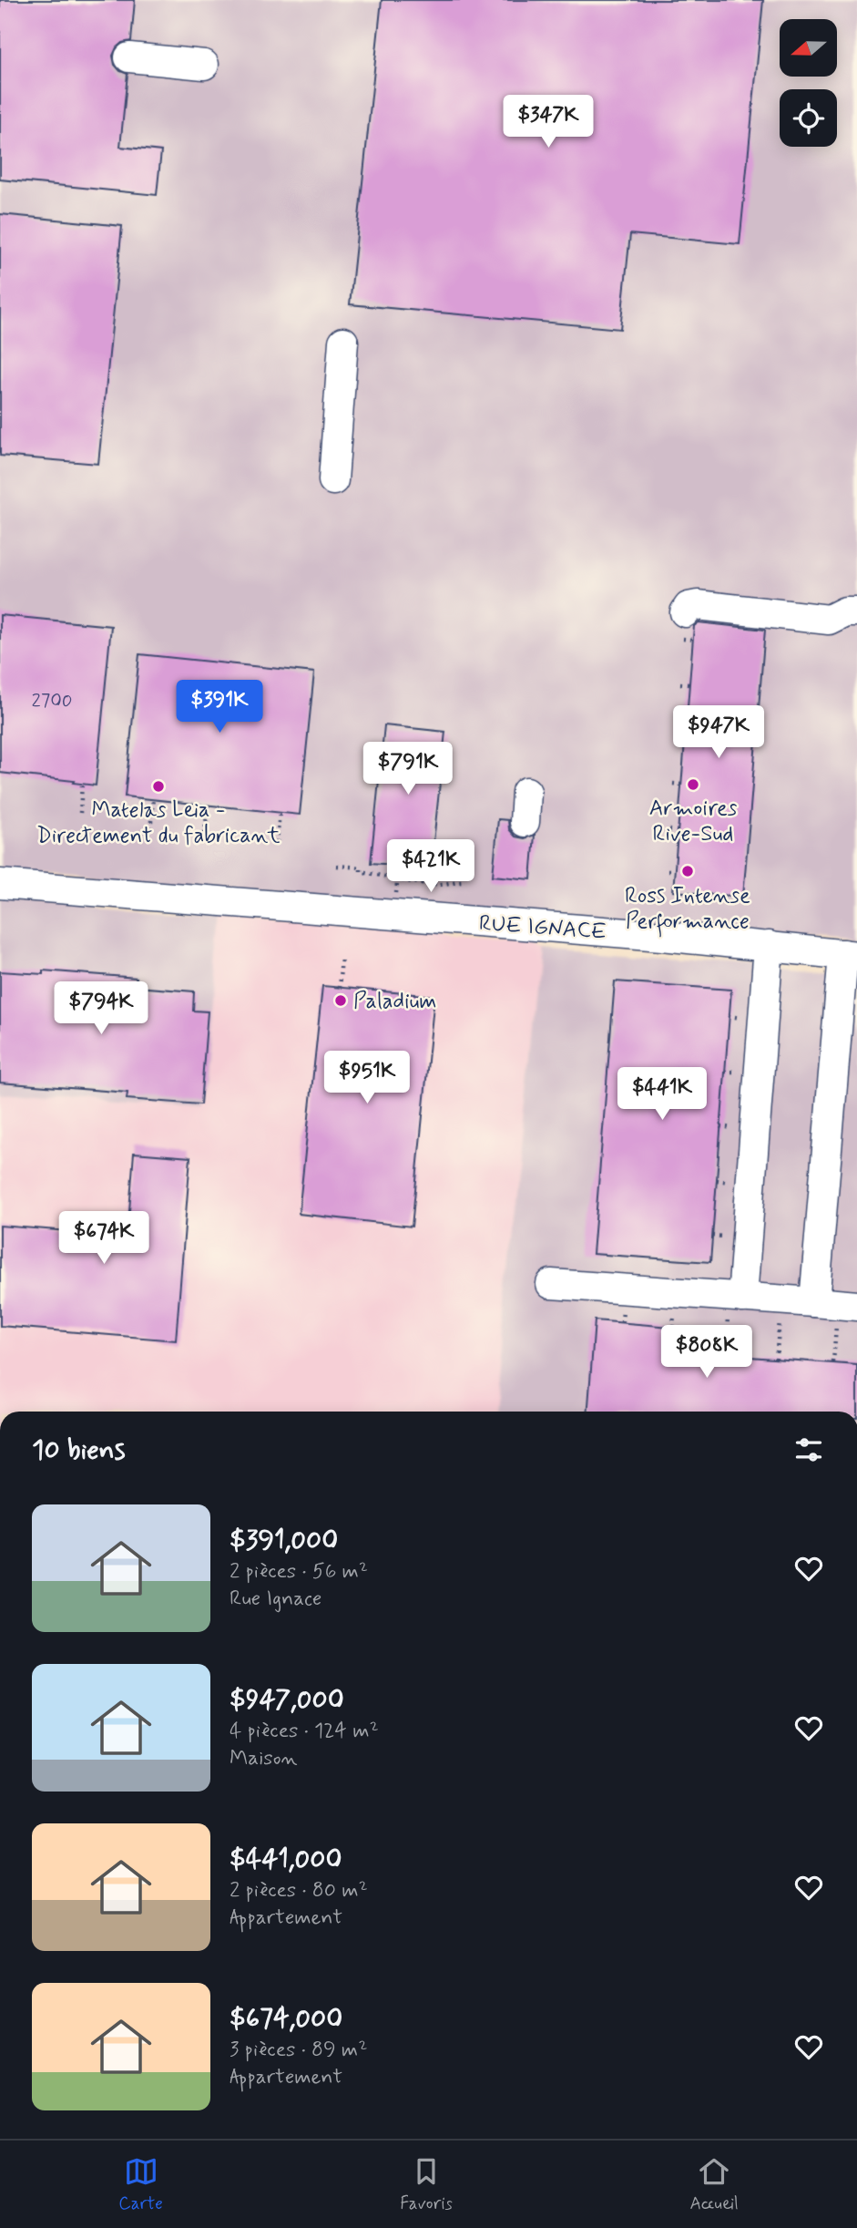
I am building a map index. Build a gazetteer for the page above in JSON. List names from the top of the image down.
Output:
{
  "streets": {
    "street": ["RUE IGNACE"]
  },
  "places": [
    "Armoires Rive-Sud",
    "Matelas Leia - Directement du fabricant",
    "Ross Intense Performance",
    "Paladium"
  ],
  "house_numbers": ["2700"],
  "north": "left",
  "page": {
    "price": [
      "$347K",
      "$391K",
      "$947K",
      "$791K",
      "$421K",
      "$794K",
      "$951K",
      "$441K",
      "$674K",
      "$808K"
    ],
    "heading": "10 biens",
    "list": [
      {
        "name": "$391,000",
        "note": "2 pièces · 56 m² · Rue Ignace"
      },
      {
        "name": "$947,000",
        "note": "4 pièces · 124 m² · Maison"
      },
      {
        "name": "$441,000",
        "note": "2 pièces · 80 m² · Appartement"
      },
      {
        "name": "$674,000",
        "note": "3 pièces · 89 m² · Appartement"
      }
    ],
    "tabs": ["Carte", "Favoris", "Accueil"]
  }
}
